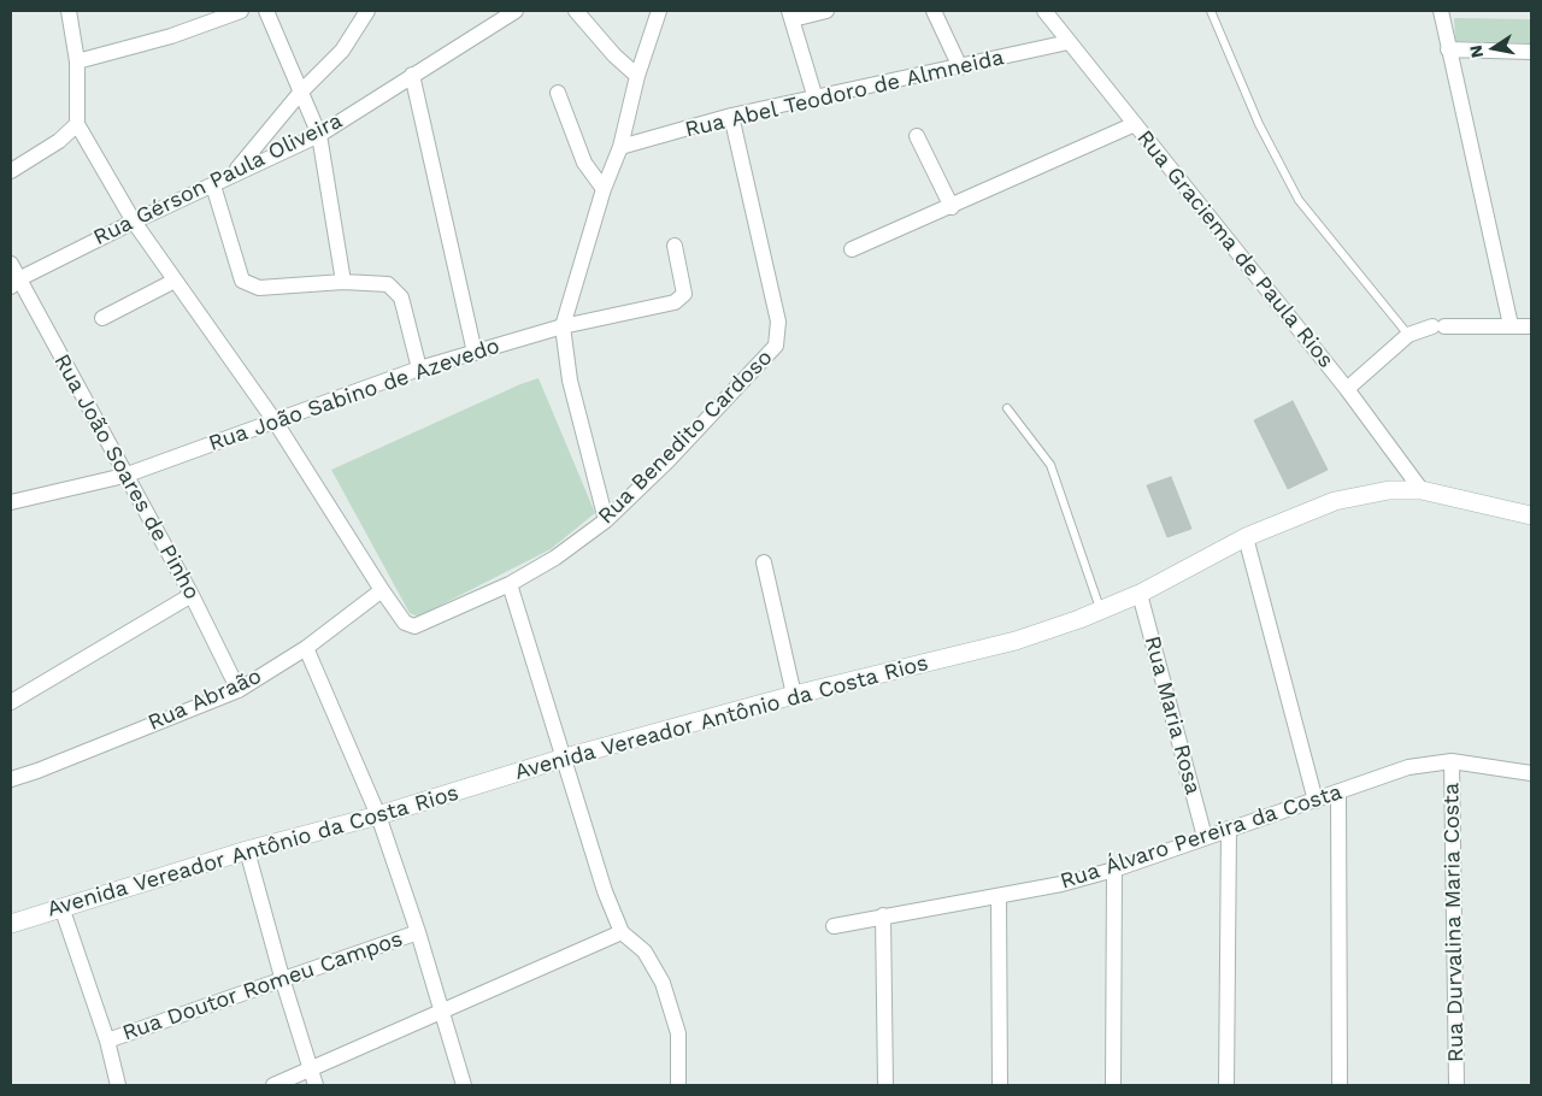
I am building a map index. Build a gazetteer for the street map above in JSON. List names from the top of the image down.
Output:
{
  "streets": {
    "main road": ["Avenida Vereador Antônio da Costa Rios"],
    "street": [
      "Rua Abel Teodoro de Almneida",
      "Rua Gérson Paula Oliveira",
      "Rua Graciema de Paula Rios",
      "Rua João Sabino de Azevedo",
      "Rua Benedito Cardoso",
      "Rua João Soares de Pinho",
      "Rua Abraão",
      "Rua Maria Rosa",
      "Rua Álvaro Pereira da Costa",
      "Rua Durvalina Maria Costa",
      "Rua Doutor Romeu Campos"
    ]
  },
  "crossings": [
    ["Rua Abel Teodoro de Almneida", "Rua Graciema de Paula Rios"],
    ["Rua Abel Teodoro de Almneida", "Rua Benedito Cardoso"],
    ["Rua Gérson Paula Oliveira", "Rua João Soares de Pinho"],
    ["Rua Graciema de Paula Rios", "Avenida Vereador Antônio da Costa Rios"],
    ["Rua João Sabino de Azevedo", "Rua João Soares de Pinho"],
    ["Rua Benedito Cardoso", "Rua Abraão"],
    ["Rua João Soares de Pinho", "Rua Abraão"],
    ["Rua Maria Rosa", "Avenida Vereador Antônio da Costa Rios"],
    ["Rua Maria Rosa", "Rua Álvaro Pereira da Costa"],
    ["Rua Álvaro Pereira da Costa", "Rua Durvalina Maria Costa"]
  ],
  "north": "left"
}
